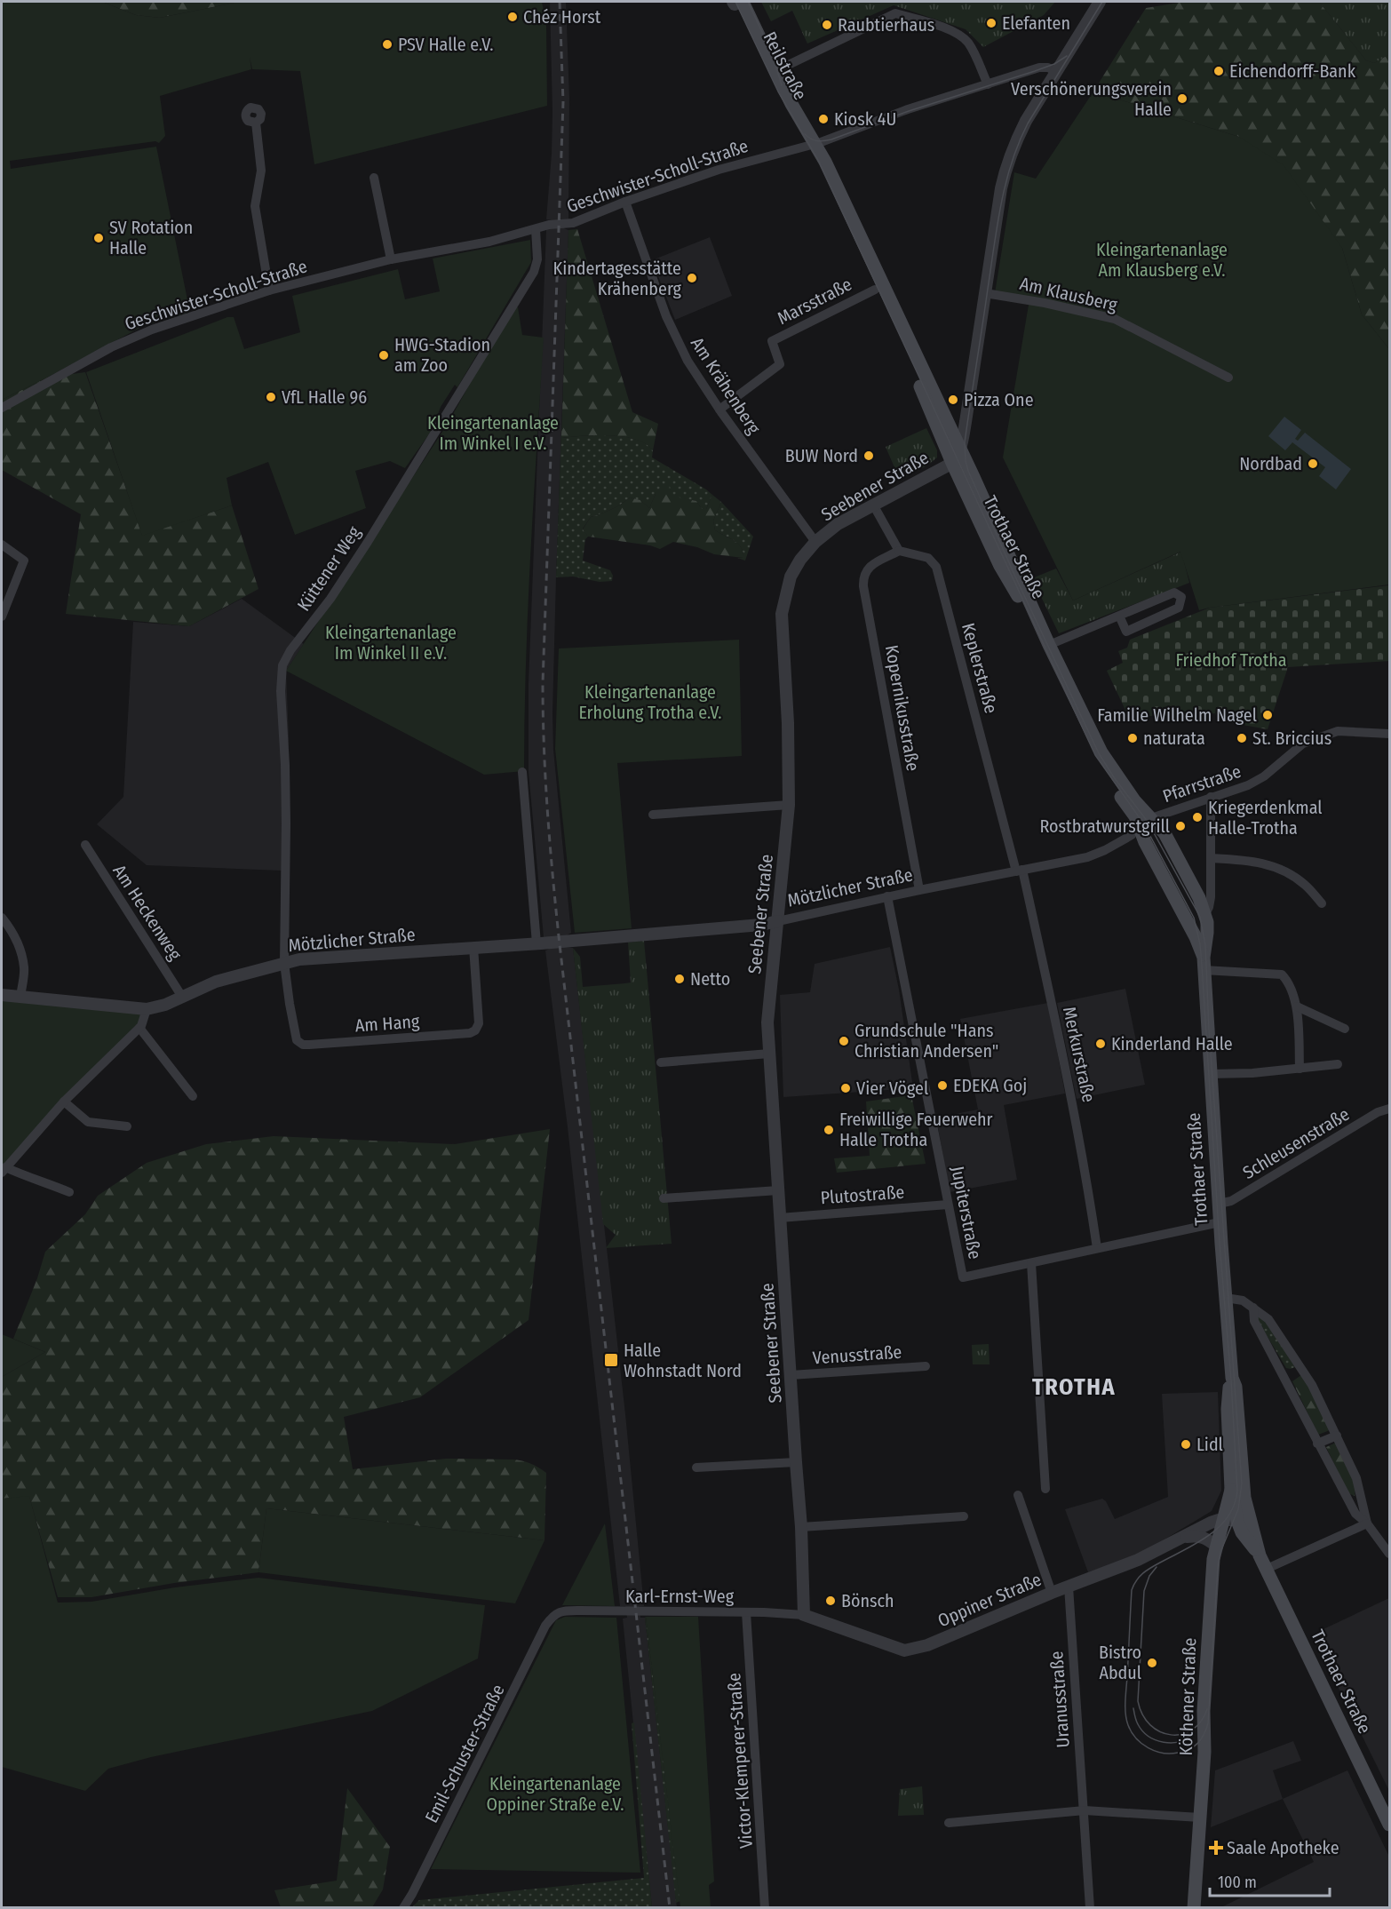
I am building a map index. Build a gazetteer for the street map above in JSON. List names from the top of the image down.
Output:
{
  "streets": {
    "main road": ["Reilstraße", "Trothaer Straße", "Köthener Straße"],
    "street": [
      "Geschwister-Scholl-Straße",
      "Am Klausberg",
      "Marsstraße",
      "Am Krähenberg",
      "Seebener Straße",
      "Küttener Weg",
      "Keplerstraße",
      "Kopernikusstraße",
      "Pfarrstraße",
      "Mötzlicher Straße",
      "Am Heckenweg",
      "Am Hang",
      "Merkurstraße",
      "Schleusenstraße",
      "Plutostraße",
      "Jupiterstraße",
      "Venusstraße",
      "Karl-Ernst-Weg",
      "Oppiner Straße",
      "Uranusstraße",
      "Emil-Schuster-Straße",
      "Victor-Klemperer-Straße"
    ]
  },
  "crossings": [
    ["Reilstraße", "Geschwister-Scholl-Straße"],
    ["Reilstraße", "Trothaer Straße"],
    ["Geschwister-Scholl-Straße", "Am Krähenberg"],
    ["Geschwister-Scholl-Straße", "Seebener Straße"],
    ["Geschwister-Scholl-Straße", "Trothaer Straße"],
    ["Geschwister-Scholl-Straße", "Küttener Weg"],
    ["Am Klausberg", "Seebener Straße"],
    ["Marsstraße", "Am Krähenberg"],
    ["Marsstraße", "Trothaer Straße"],
    ["Am Krähenberg", "Seebener Straße"],
    ["Seebener Straße", "Trothaer Straße"],
    ["Seebener Straße", "Mötzlicher Straße"],
    ["Seebener Straße", "Plutostraße"],
    ["Seebener Straße", "Venusstraße"],
    ["Seebener Straße", "Karl-Ernst-Weg"],
    ["Seebener Straße", "Oppiner Straße"],
    ["Trothaer Straße", "Pfarrstraße"],
    ["Trothaer Straße", "Mötzlicher Straße"],
    ["Trothaer Straße", "Schleusenstraße"],
    ["Trothaer Straße", "Jupiterstraße"],
    ["Trothaer Straße", "Oppiner Straße"],
    ["Trothaer Straße", "Köthener Straße"],
    ["Küttener Weg", "Mötzlicher Straße"],
    ["Küttener Weg", "Am Hang"],
    ["Keplerstraße", "Kopernikusstraße"],
    ["Keplerstraße", "Mötzlicher Straße"],
    ["Keplerstraße", "Merkurstraße"],
    ["Kopernikusstraße", "Mötzlicher Straße"],
    ["Pfarrstraße", "Mötzlicher Straße"],
    ["Mötzlicher Straße", "Am Heckenweg"],
    ["Mötzlicher Straße", "Am Hang"],
    ["Mötzlicher Straße", "Merkurstraße"],
    ["Mötzlicher Straße", "Jupiterstraße"],
    ["Merkurstraße", "Jupiterstraße"],
    ["Plutostraße", "Jupiterstraße"],
    ["Karl-Ernst-Weg", "Oppiner Straße"],
    ["Karl-Ernst-Weg", "Emil-Schuster-Straße"],
    ["Karl-Ernst-Weg", "Victor-Klemperer-Straße"],
    ["Oppiner Straße", "Köthener Straße"],
    ["Oppiner Straße", "Uranusstraße"]
  ],
  "districts": ["TROTHA"],
  "parks": [
    "Kleingartenanlage Am Klausberg e.V.",
    "Kleingartenanlage Im Winkel I e.V.",
    "Kleingartenanlage Im Winkel II e.V.",
    "Friedhof Trotha",
    "Kleingartenanlage Erholung Trotha e.V.",
    "Kleingartenanlage Oppiner Straße e.V."
  ],
  "places": {
    "other": [
      "Chéz Horst",
      "Elefanten",
      "Raubtierhaus",
      "PSV Halle e.V.",
      "Eichendorff-Bank",
      "Verschönerungsverein Halle",
      "Kiosk 4U",
      "SV Rotation Halle",
      "Kindertagesstätte Krähenberg",
      "HWG-Stadion am Zoo",
      "VfL Halle 96",
      "Pizza One",
      "BUW Nord",
      "Nordbad",
      "Familie Wilhelm Nagel",
      "naturata",
      "St. Briccius",
      "Kriegerdenkmal Halle-Trotha",
      "Rostbratwurstgrill",
      "Netto",
      "Grundschule \"Hans Christian Andersen\"",
      "Kinderland Halle",
      "EDEKA Goj",
      "Vier Vögel",
      "Freiwillige Feuerwehr Halle Trotha",
      "Lidl",
      "Bönsch",
      "Bistro Abdul"
    ],
    "transit": ["Halle Wohnstadt Nord"],
    "health": ["Saale Apotheke"]
  },
  "scale_bar": "100 m"
}
